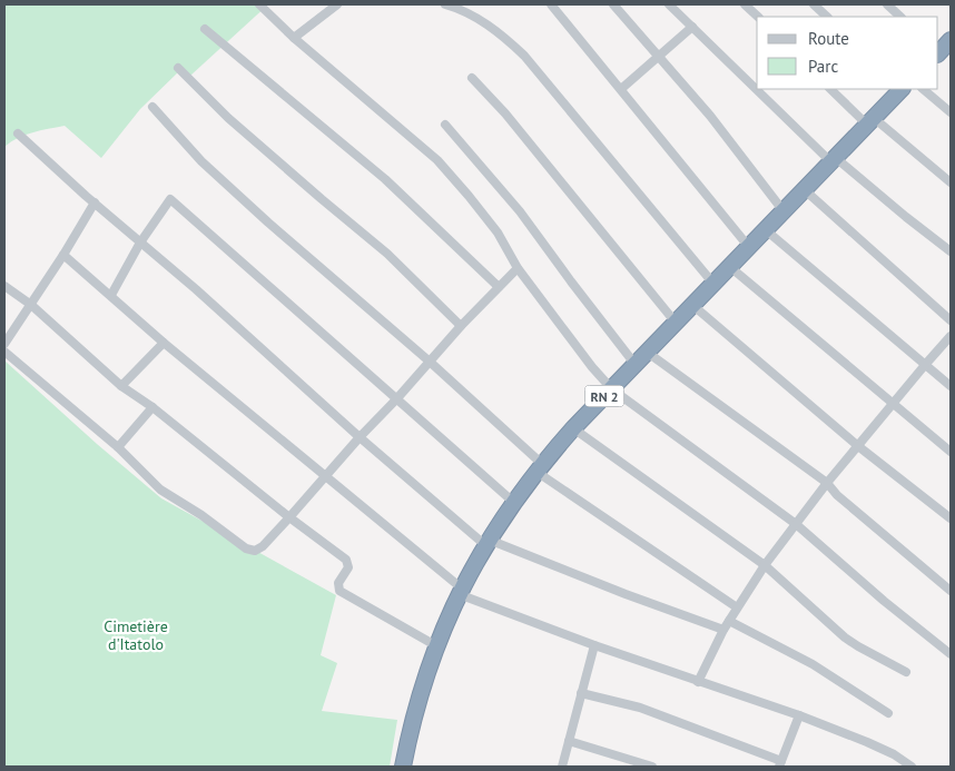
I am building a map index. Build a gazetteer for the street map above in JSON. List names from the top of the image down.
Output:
{
  "streets": {
    "highway": ["RN 2"]
  },
  "parks": ["Cimetière d'Itatolo"],
  "legend": ["Route", "Parc"]
}
